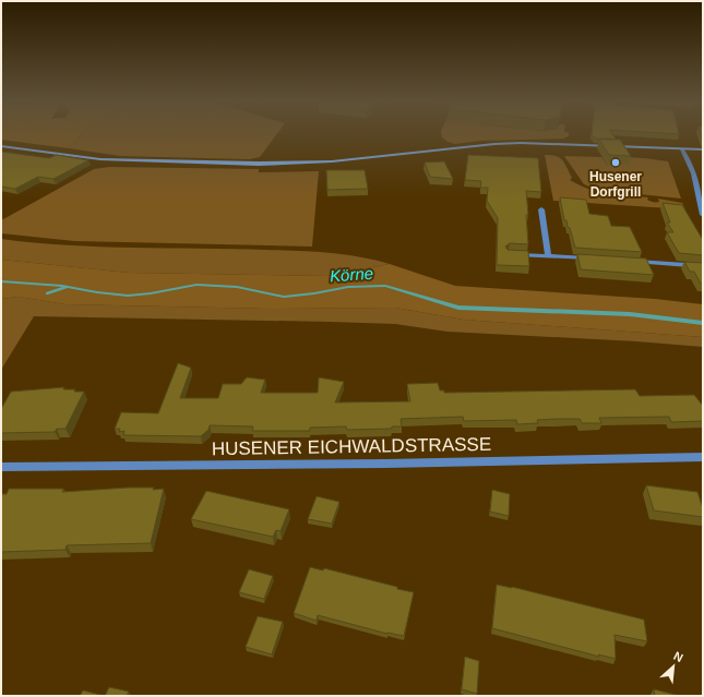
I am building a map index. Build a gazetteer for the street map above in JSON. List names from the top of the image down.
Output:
{
  "streets": {
    "street": ["HUSENER EICHWALDSTRASSE"]
  },
  "water": ["Körne"],
  "places": ["Husener Dorfgrill"],
  "north": "top right"
}
